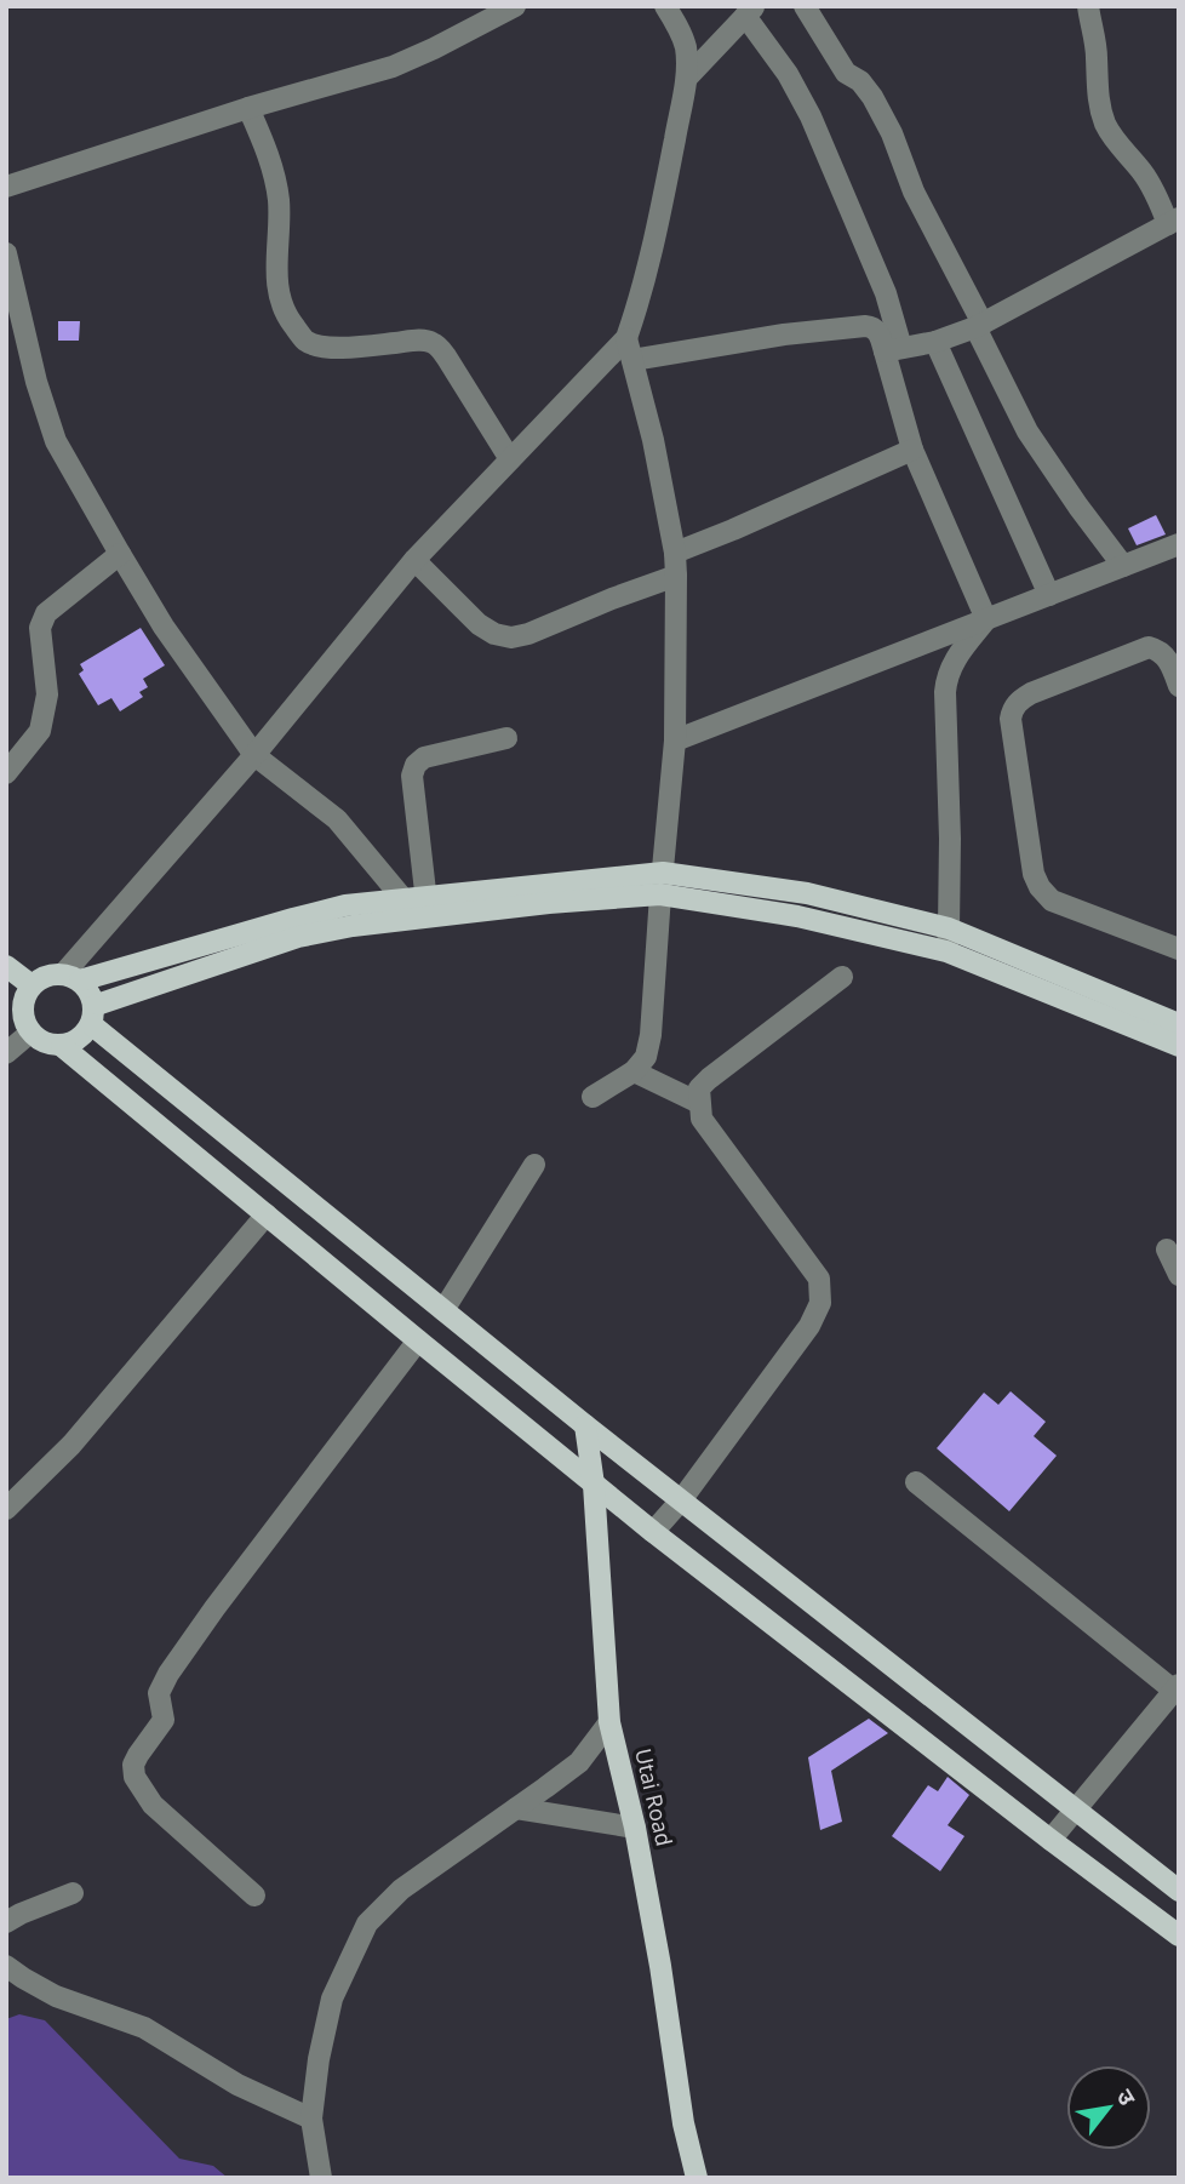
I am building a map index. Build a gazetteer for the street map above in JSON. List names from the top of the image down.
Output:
{
  "streets": {
    "main road": ["Utai Road"]
  },
  "north": "top right"
}
